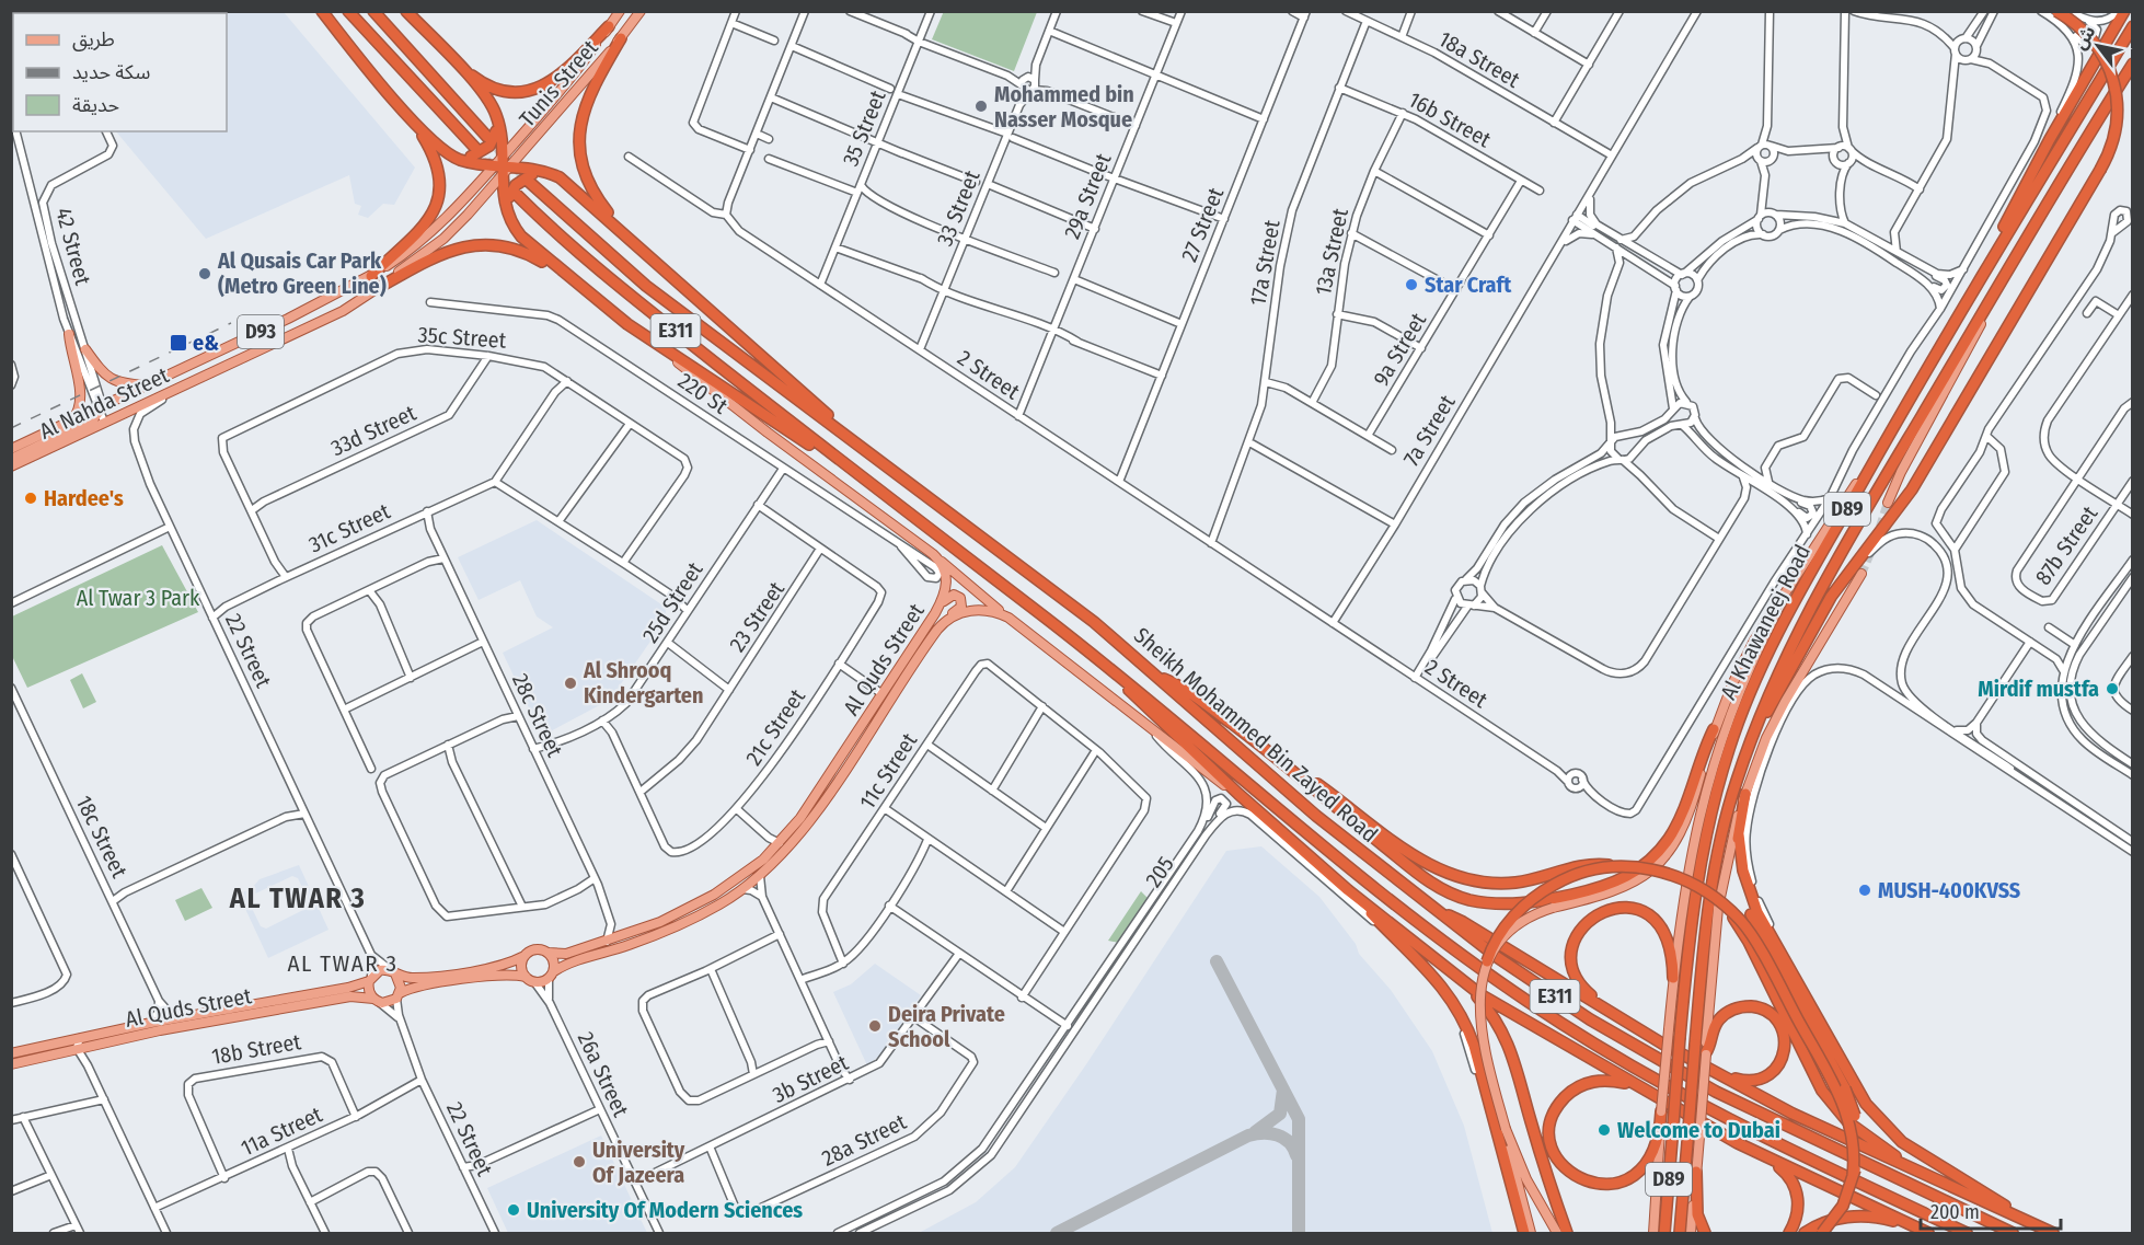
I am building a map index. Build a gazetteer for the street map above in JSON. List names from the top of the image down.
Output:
{
  "streets": {
    "highway": [
      "E311",
      "D89",
      "Al Khawaneej Road",
      "Sheikh Mohammed Bin Zayed Road"
    ],
    "main road": [
      "Tunis Street",
      "D93",
      "Al Nahda Street",
      "Al Quds Street"
    ],
    "street": [
      "18a Street",
      "16b Street",
      "35 Street",
      "29a Street",
      "33 Street",
      "27 Street",
      "42 Street",
      "13a Street",
      "17a Street",
      "35c Street",
      "9a Street",
      "2 Street",
      "220 St",
      "33d Street",
      "7a Street",
      "31c Street",
      "87b Street",
      "25d Street",
      "23 Street",
      "22 Street",
      "28c Street",
      "21c Street",
      "11c Street",
      "18c Street",
      "205",
      "18b Street",
      "26a Street",
      "3b Street",
      "11a Street",
      "28a Street"
    ]
  },
  "crossings": [
    ["18a Street", "17a Street"],
    ["18a Street", "7a Street"],
    ["Tunis Street", "Al Nahda Street"],
    ["16b Street", "13a Street"],
    ["16b Street", "17a Street"],
    ["16b Street", "9a Street"],
    ["35 Street", "2 Street"],
    ["29a Street", "2 Street"],
    ["33 Street", "2 Street"],
    ["27 Street", "2 Street"],
    ["42 Street", "Al Nahda Street"],
    ["17a Street", "2 Street"],
    ["35c Street", "33d Street"],
    ["2 Street", "7a Street"],
    ["220 St", "25d Street"],
    ["Al Nahda Street", "22 Street"],
    ["31c Street", "22 Street"],
    ["31c Street", "28c Street"],
    ["25d Street", "28c Street"],
    ["23 Street", "21c Street"],
    ["22 Street", "Al Quds Street"],
    ["22 Street", "11a Street"],
    ["Al Quds Street", "28c Street"],
    ["Al Quds Street", "18c Street"],
    ["Al Quds Street", "205"],
    ["Al Quds Street", "26a Street"],
    ["18b Street", "11a Street"],
    ["26a Street", "3b Street"],
    ["3b Street", "28a Street"]
  ],
  "districts": ["AL TWAR 3", "AL TWAR 3"],
  "parks": ["Al Twar 3 Park"],
  "places": {
    "other": [
      "Mohammed bin Nasser Mosque",
      "Al Qusais Car Park (Metro Green Line)",
      "Star Craft",
      "Hardee's",
      "Al Shrooq Kindergarten",
      "Mirdif mustfa",
      "MUSH-400KVSS",
      "Deira Private School",
      "Welcome to Dubai",
      "University Of Jazeera",
      "University Of Modern Sciences"
    ],
    "transit": ["e&"]
  },
  "legend": ["طريق", "سكة حديد", "حديقة"],
  "scale_bar": "200 m",
  "north": "top left"
}
